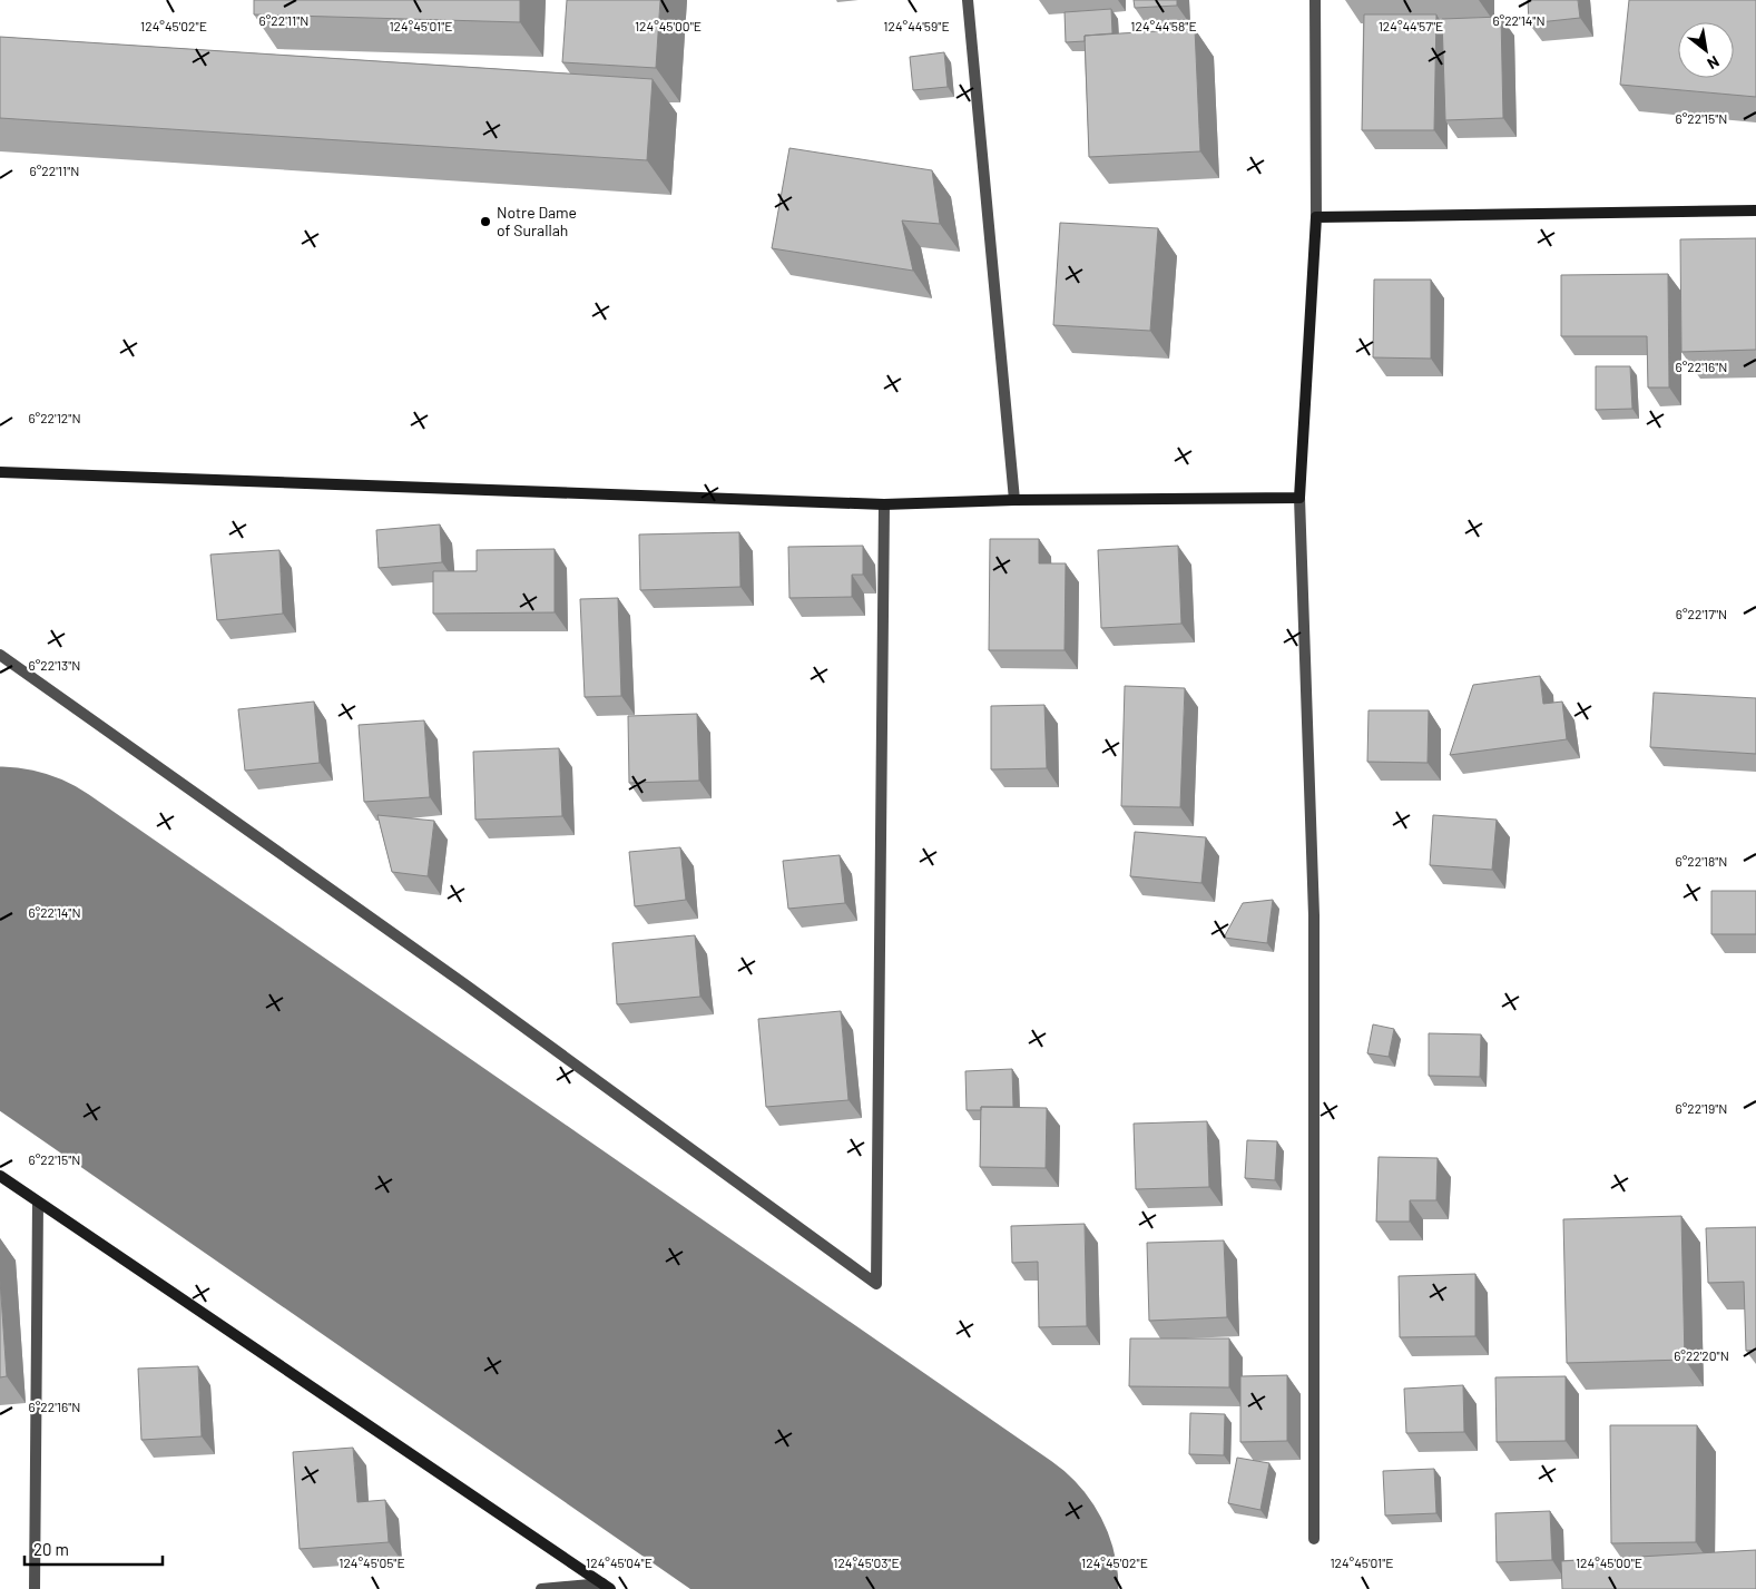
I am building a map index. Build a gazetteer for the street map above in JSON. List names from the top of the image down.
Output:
{
  "places": ["Notre Dame of Surallah"],
  "scale_bar": "20 m",
  "north": "bottom right",
  "coordinates": [
    "6°22'11\"N",
    "6°22'14\"N",
    "124°44'59\"E",
    "124°45'02\"E",
    "124°45'00\"E",
    "124°44'58\"E",
    "124°44'57\"E",
    "124°45'01\"E",
    "6°22'15\"N",
    "6°22'16\"N",
    "6°22'12\"N",
    "6°22'17\"N",
    "6°22'13\"N",
    "6°22'18\"N",
    "6°22'19\"N",
    "6°22'20\"N",
    "124°45'05\"E",
    "124°45'04\"E",
    "124°45'03\"E"
  ]
}
